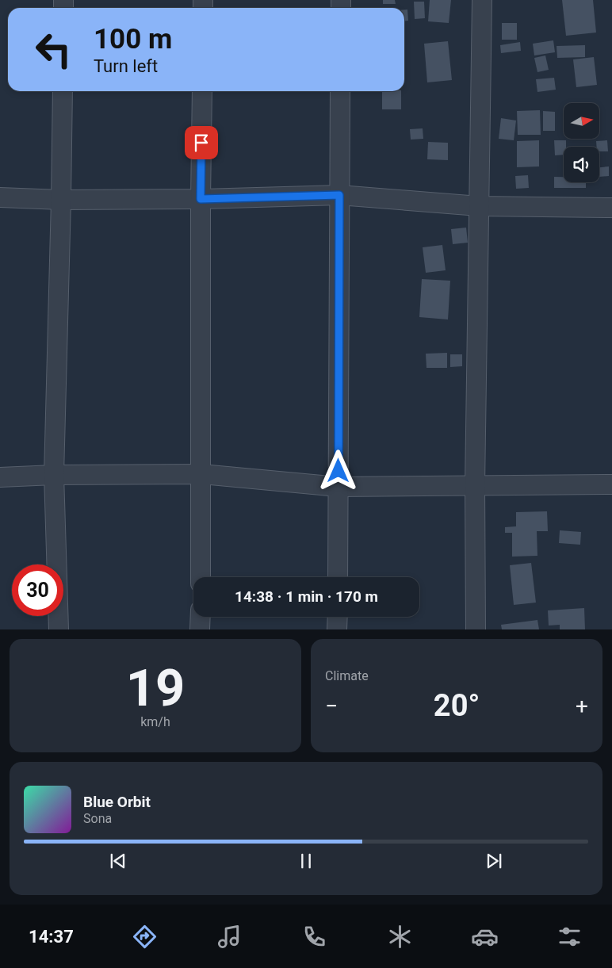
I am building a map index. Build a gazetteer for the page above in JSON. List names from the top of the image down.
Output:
{
  "north": "right",
  "page": {
    "turn": ["100 m", "Turn left"],
    "limit": "30",
    "trip": "14:38 · 1 min · 170 m",
    "tile": [
      ["19", "km/h"],
      "Climate"
    ],
    "heat": ["−", "20°", "+"],
    "song": ["Blue Orbit", "Sona"],
    "tabs": "14:37"
  }
}
